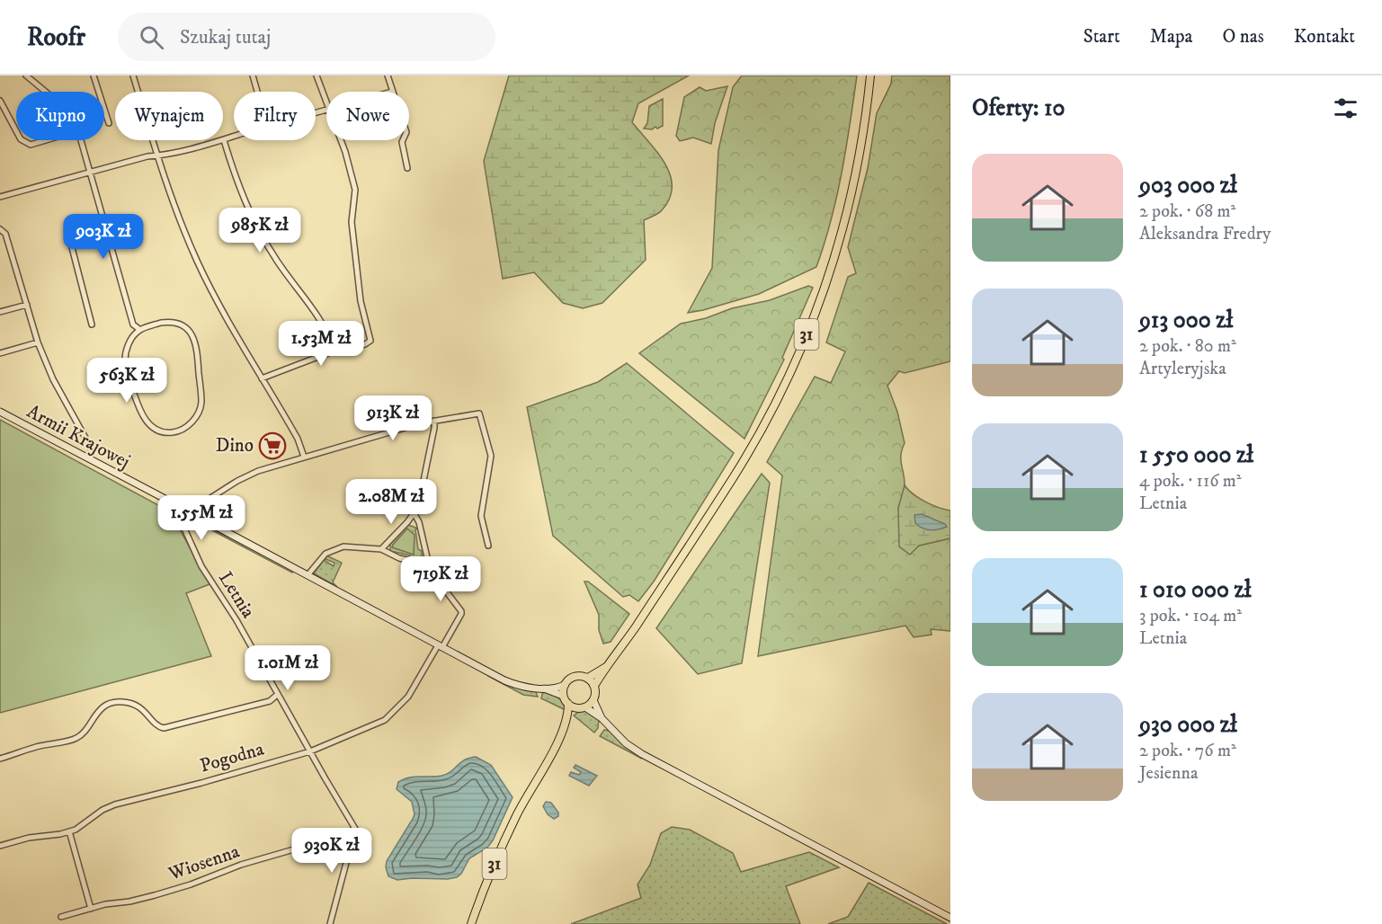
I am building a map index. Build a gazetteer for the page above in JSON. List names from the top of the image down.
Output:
{
  "streets": {
    "main road": ["31"],
    "street": [
      "Armii Krajowej",
      "Letnia",
      "Pogodna",
      "Wiosenna"
    ]
  },
  "crossings": [
    ["31", "Armii Krajowej"],
    ["Armii Krajowej", "Letnia"],
    ["Armii Krajowej", "Pogodna"],
    ["Letnia", "Pogodna"],
    ["Letnia", "Wiosenna"]
  ],
  "places": {
    "supermarket": ["Dino"]
  },
  "page": {
    "header": "Roofr",
    "search": "Szukaj tutaj",
    "nav": [
      "Start",
      "Mapa",
      "O nas",
      "Kontakt"
    ],
    "heading": "Oferty: 10",
    "chip": [
      "Kupno",
      "Wynajem",
      "Filtry",
      "Nowe"
    ],
    "list": [
      {
        "name": "903 000 zł",
        "note": "2 pok. · 68 m² · Aleksandra Fredry"
      },
      {
        "name": "913 000 zł",
        "note": "2 pok. · 80 m² · Artyleryjska"
      },
      {
        "name": "1 550 000 zł",
        "note": "4 pok. · 116 m² · Letnia"
      },
      {
        "name": "1 010 000 zł",
        "note": "3 pok. · 104 m² · Letnia"
      },
      {
        "name": "930 000 zł",
        "note": "2 pok. · 76 m² · Jesienna"
      }
    ],
    "price": [
      "985K zł",
      "903K zł",
      "1.53M zł",
      "563K zł",
      "913K zł",
      "2.08M zł",
      "1.55M zł",
      "719K zł",
      "1.01M zł",
      "930K zł"
    ]
  }
}
